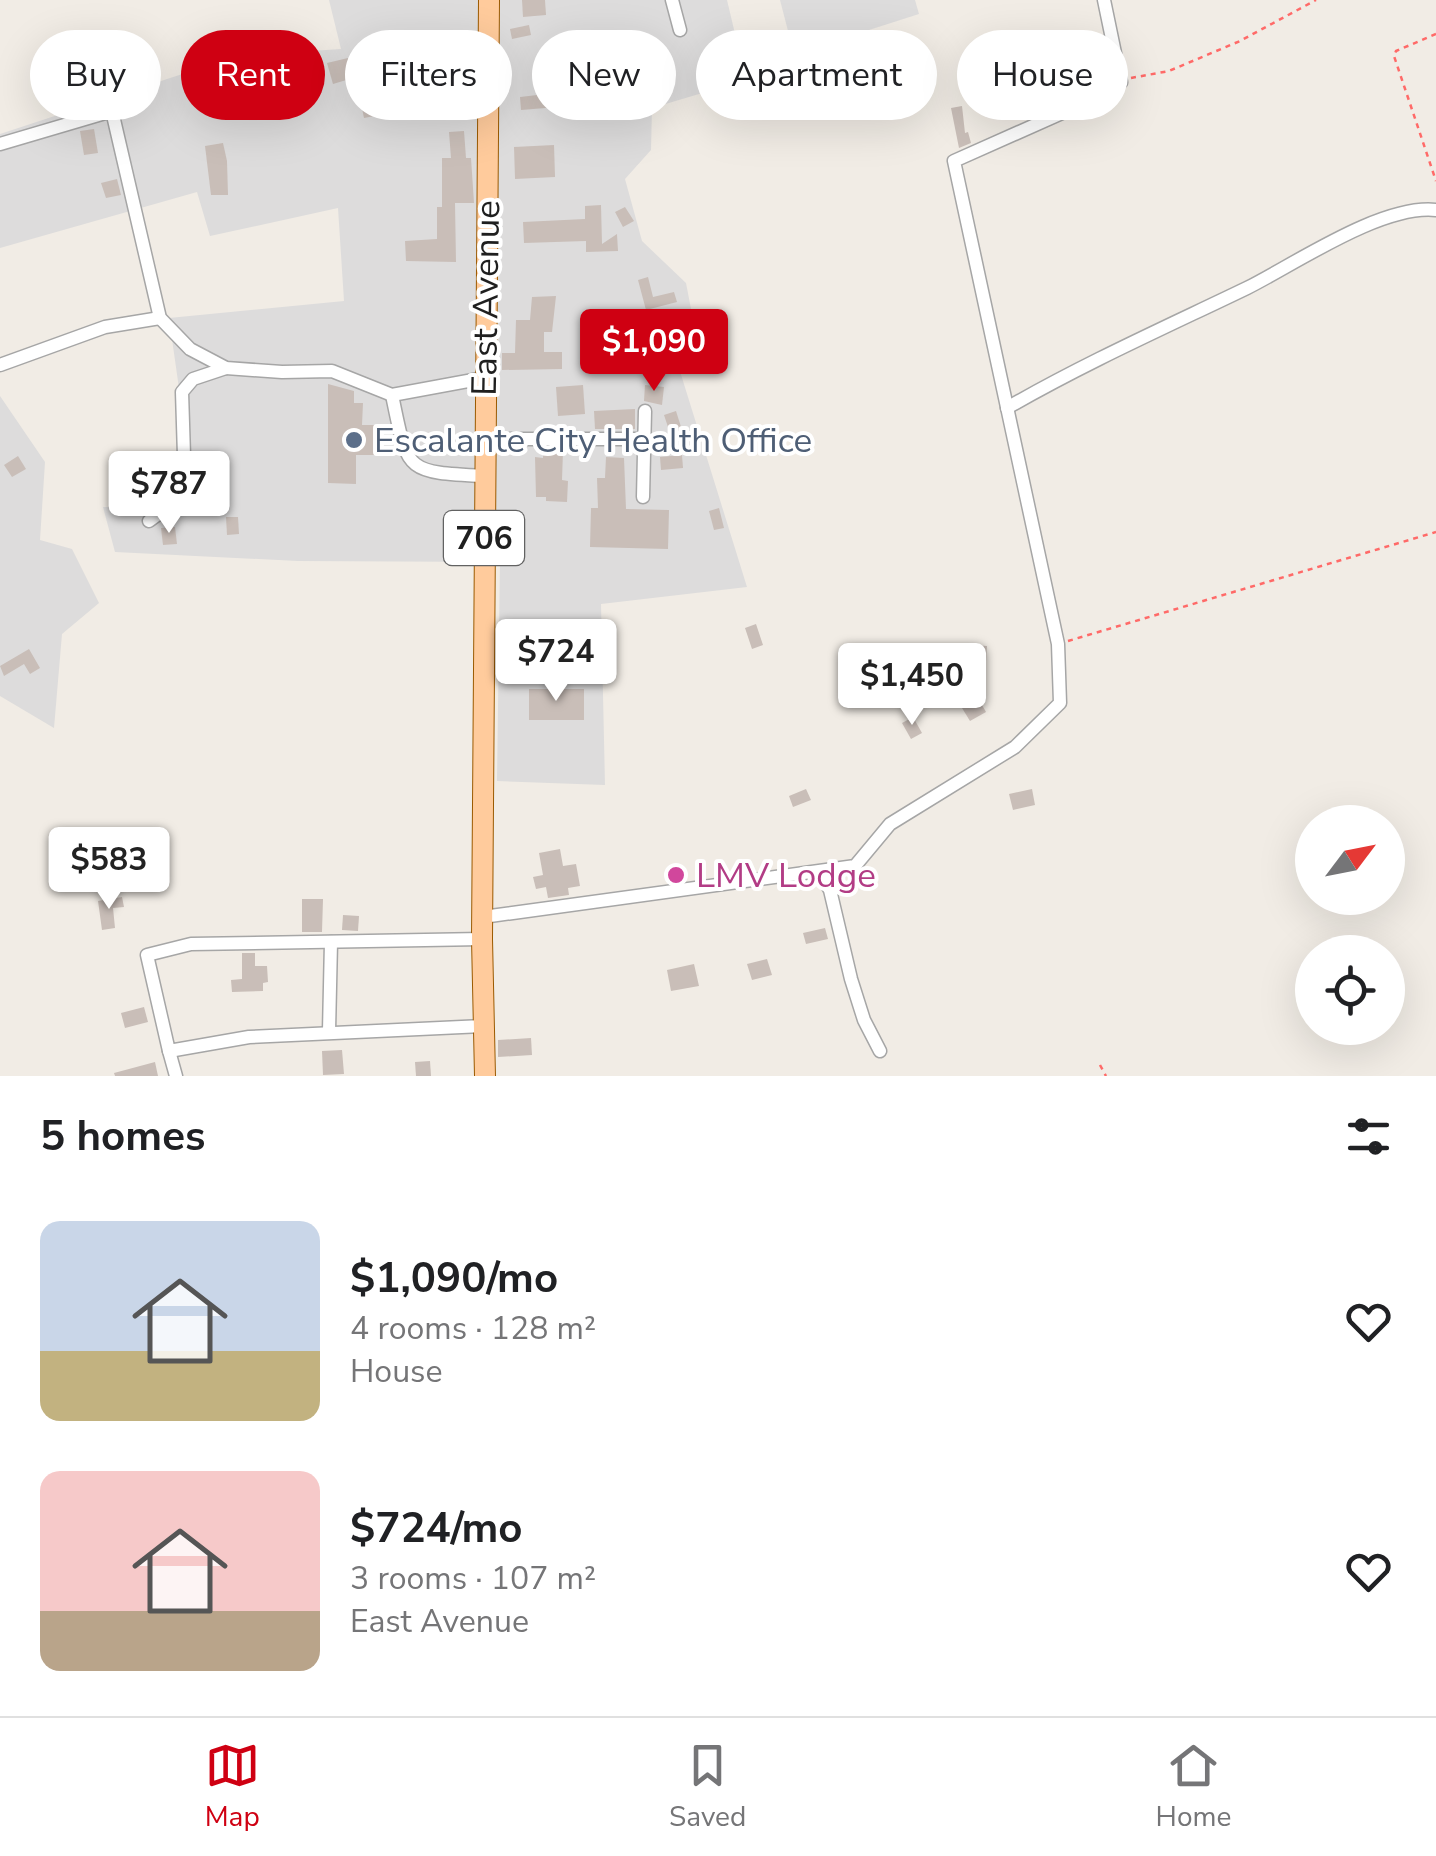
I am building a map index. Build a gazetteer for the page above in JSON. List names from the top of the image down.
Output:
{
  "streets": {
    "main road": ["East Avenue", "706"]
  },
  "places": ["Escalante City Health Office", "LMV Lodge"],
  "north": "top right",
  "page": {
    "chip": [
      "Buy",
      "Rent",
      "Filters",
      "New",
      "Apartment",
      "House"
    ],
    "price": [
      "$1,090",
      "$787",
      "$724",
      "$1,450",
      "$583"
    ],
    "heading": "5 homes",
    "list": [
      {
        "name": "$1,090/mo",
        "note": "4 rooms · 128 m² · House"
      },
      {
        "name": "$724/mo",
        "note": "3 rooms · 107 m² · East Avenue"
      }
    ],
    "tabs": ["Map", "Saved", "Home"]
  }
}
